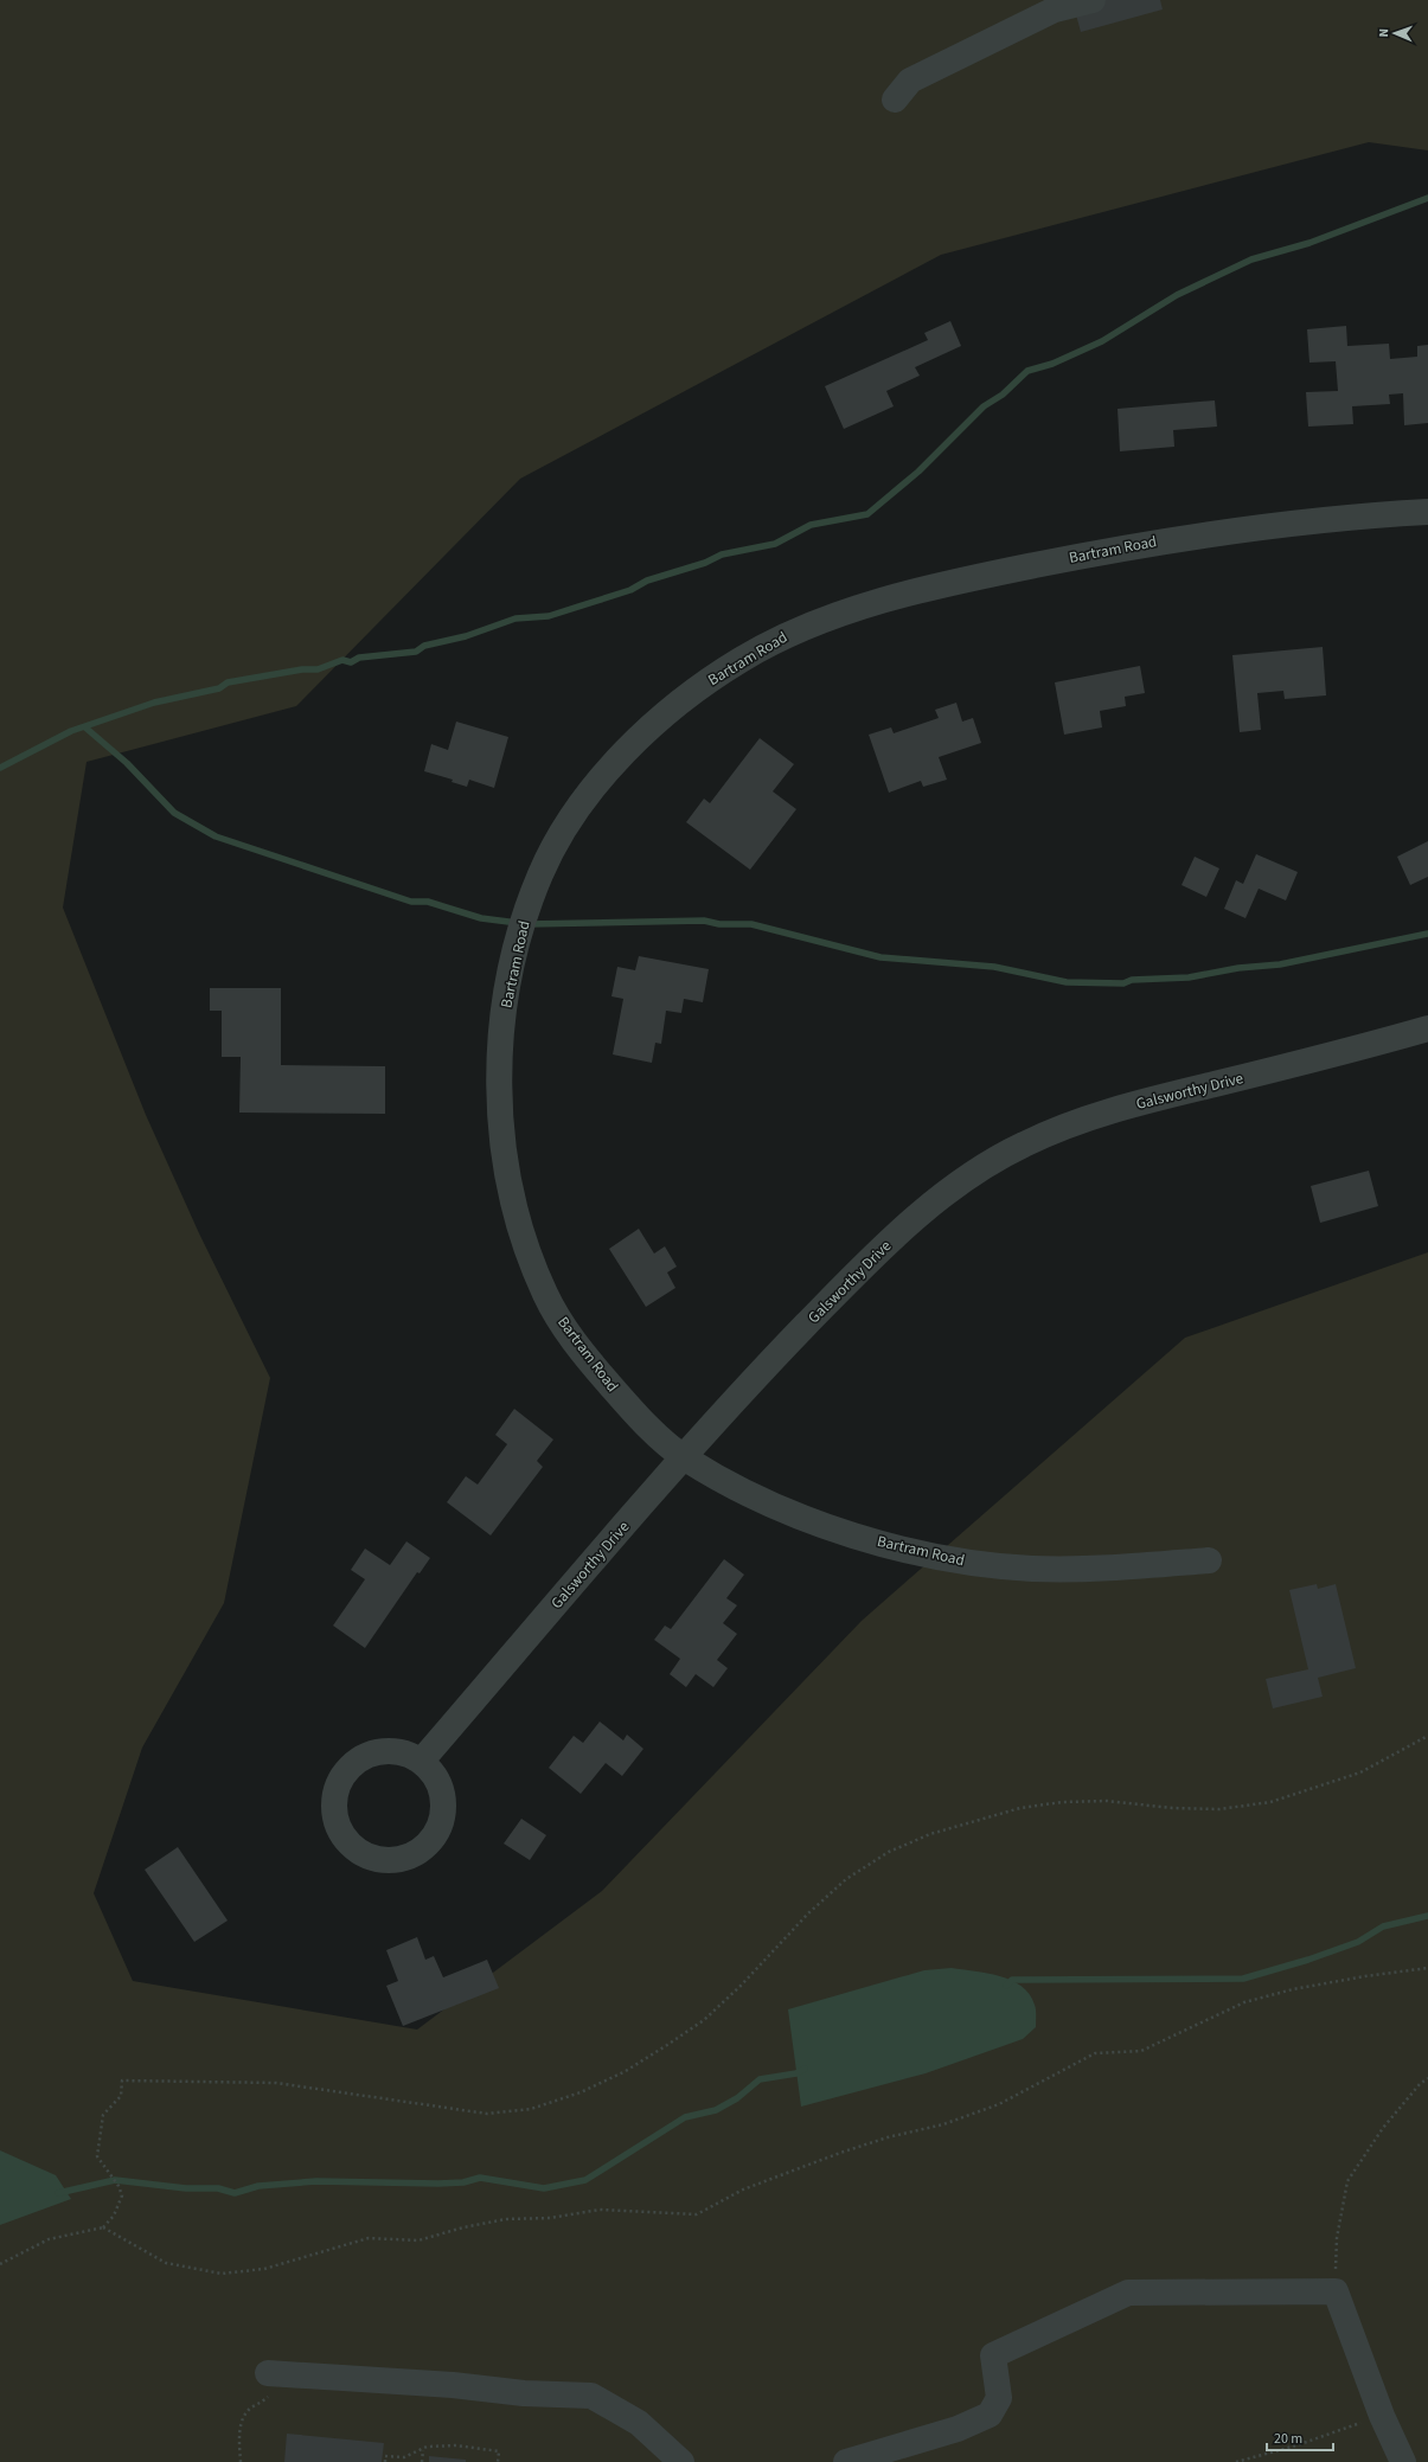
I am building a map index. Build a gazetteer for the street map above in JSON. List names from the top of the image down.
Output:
{
  "streets": {
    "street": ["Bartram Road", "Galsworthy Drive"]
  },
  "crossings": [
    ["Bartram Road", "Galsworthy Drive"]
  ],
  "scale_bar": "20 m",
  "north": "left"
}
